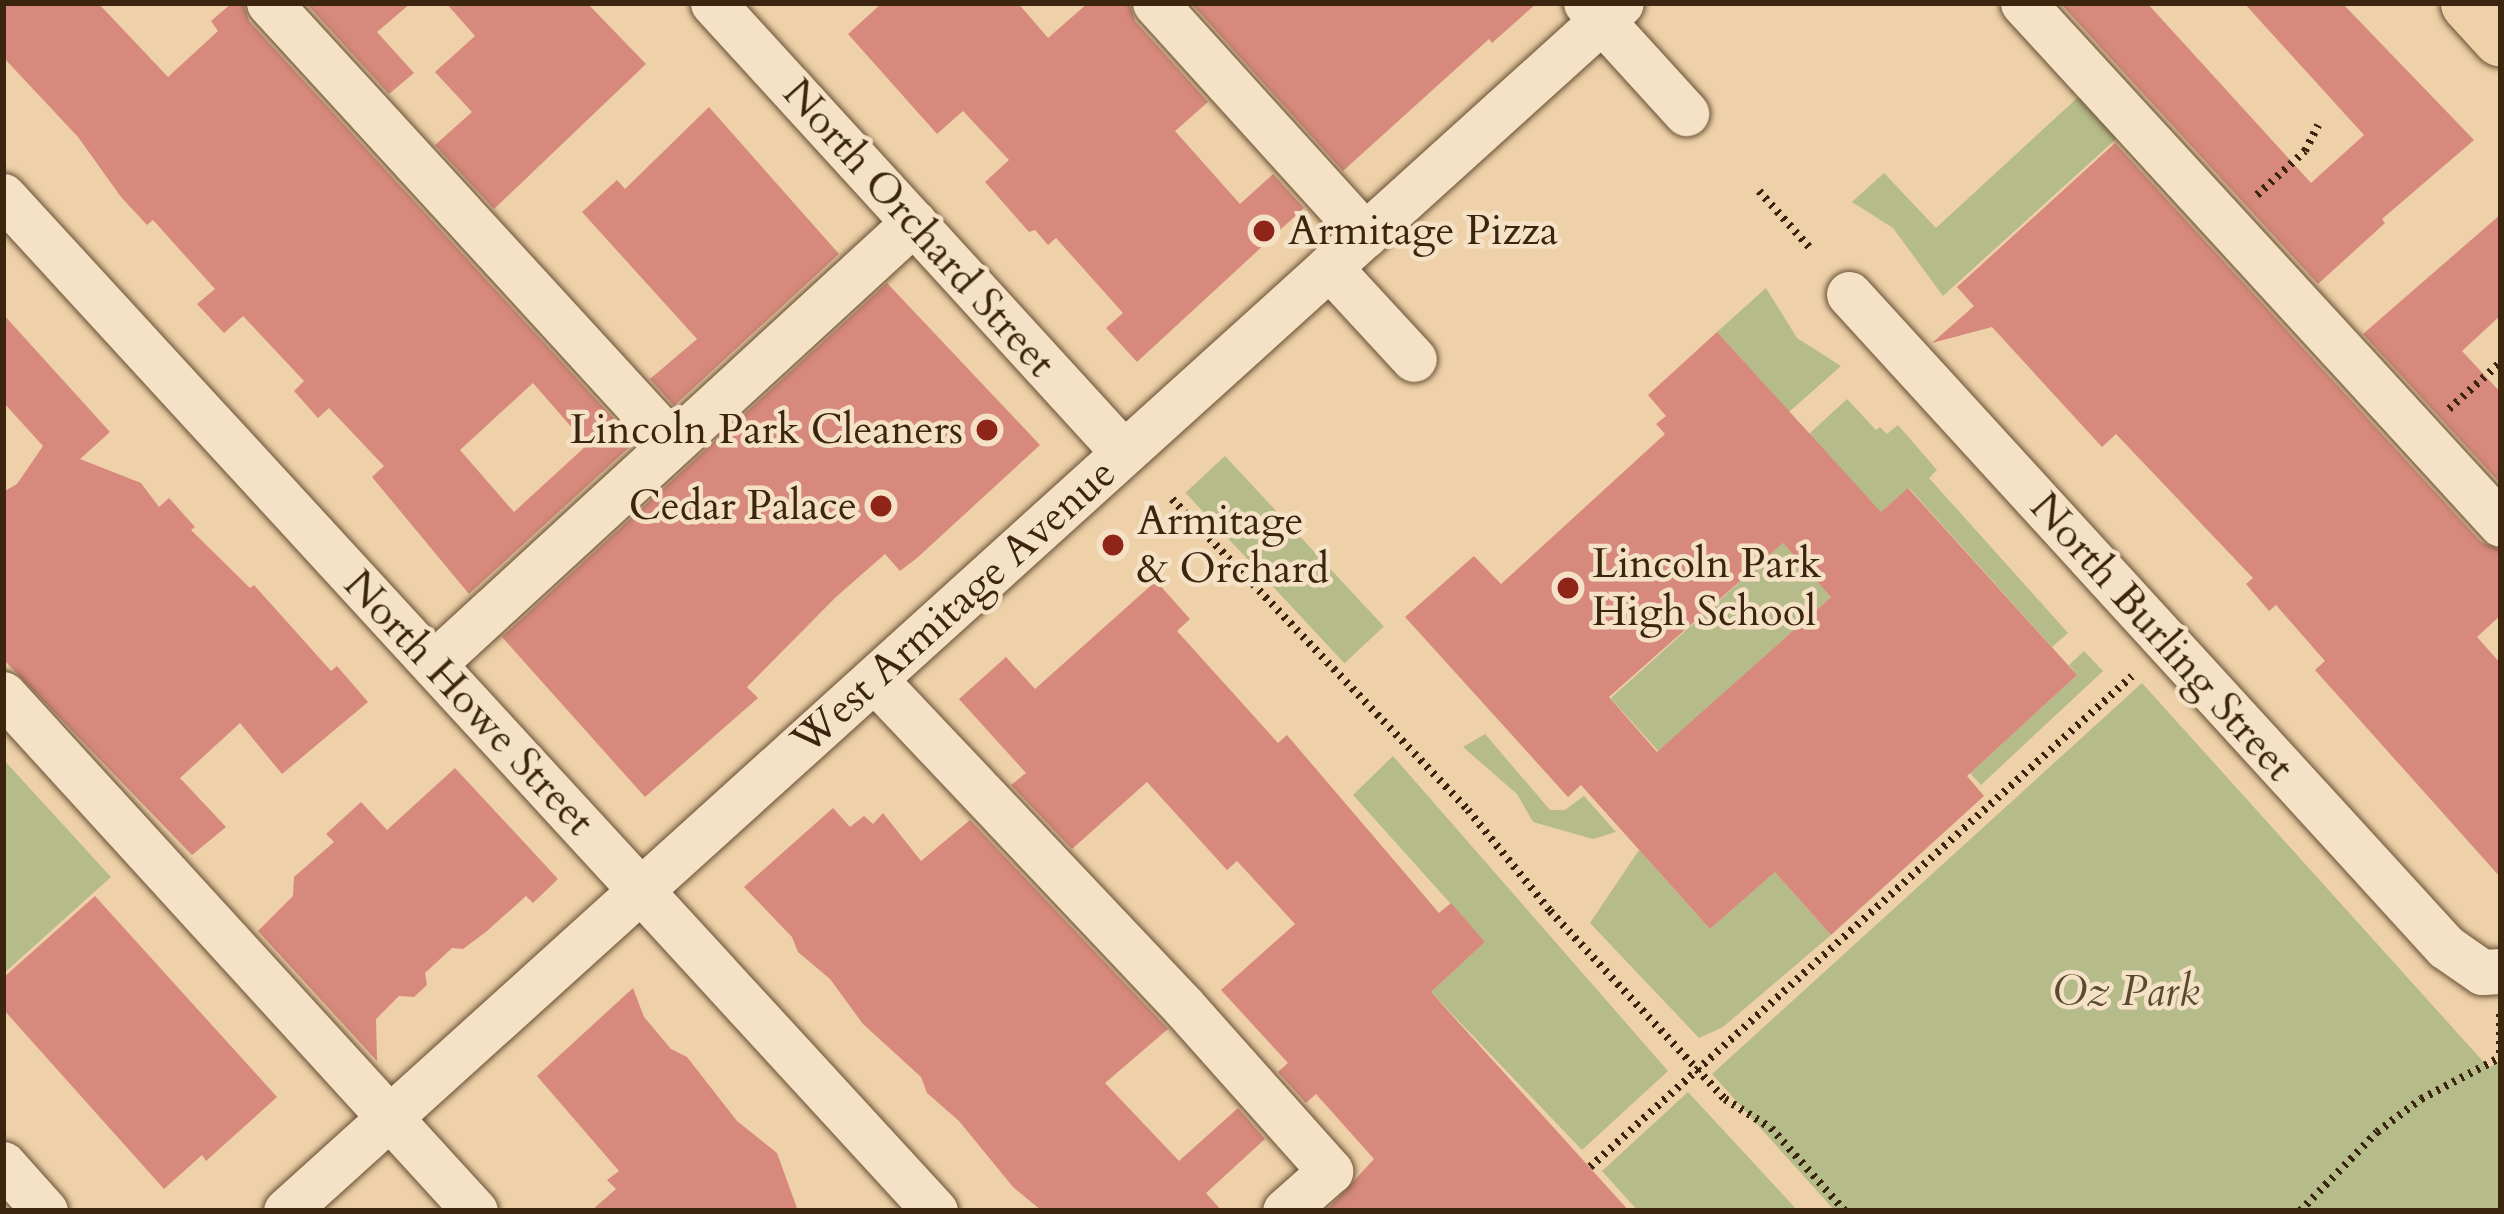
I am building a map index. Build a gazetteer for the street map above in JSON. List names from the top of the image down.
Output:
{
  "streets": {
    "street": [
      "North Orchard Street",
      "West Armitage Avenue",
      "North Burling Street",
      "North Howe Street"
    ]
  },
  "crossings": [
    ["North Orchard Street", "West Armitage Avenue"],
    ["West Armitage Avenue", "North Howe Street"]
  ],
  "parks": ["Oz Park"],
  "places": [
    "Armitage Pizza",
    "Lincoln Park Cleaners",
    "Cedar Palace",
    "Armitage & Orchard",
    "Lincoln Park High School"
  ]
}
